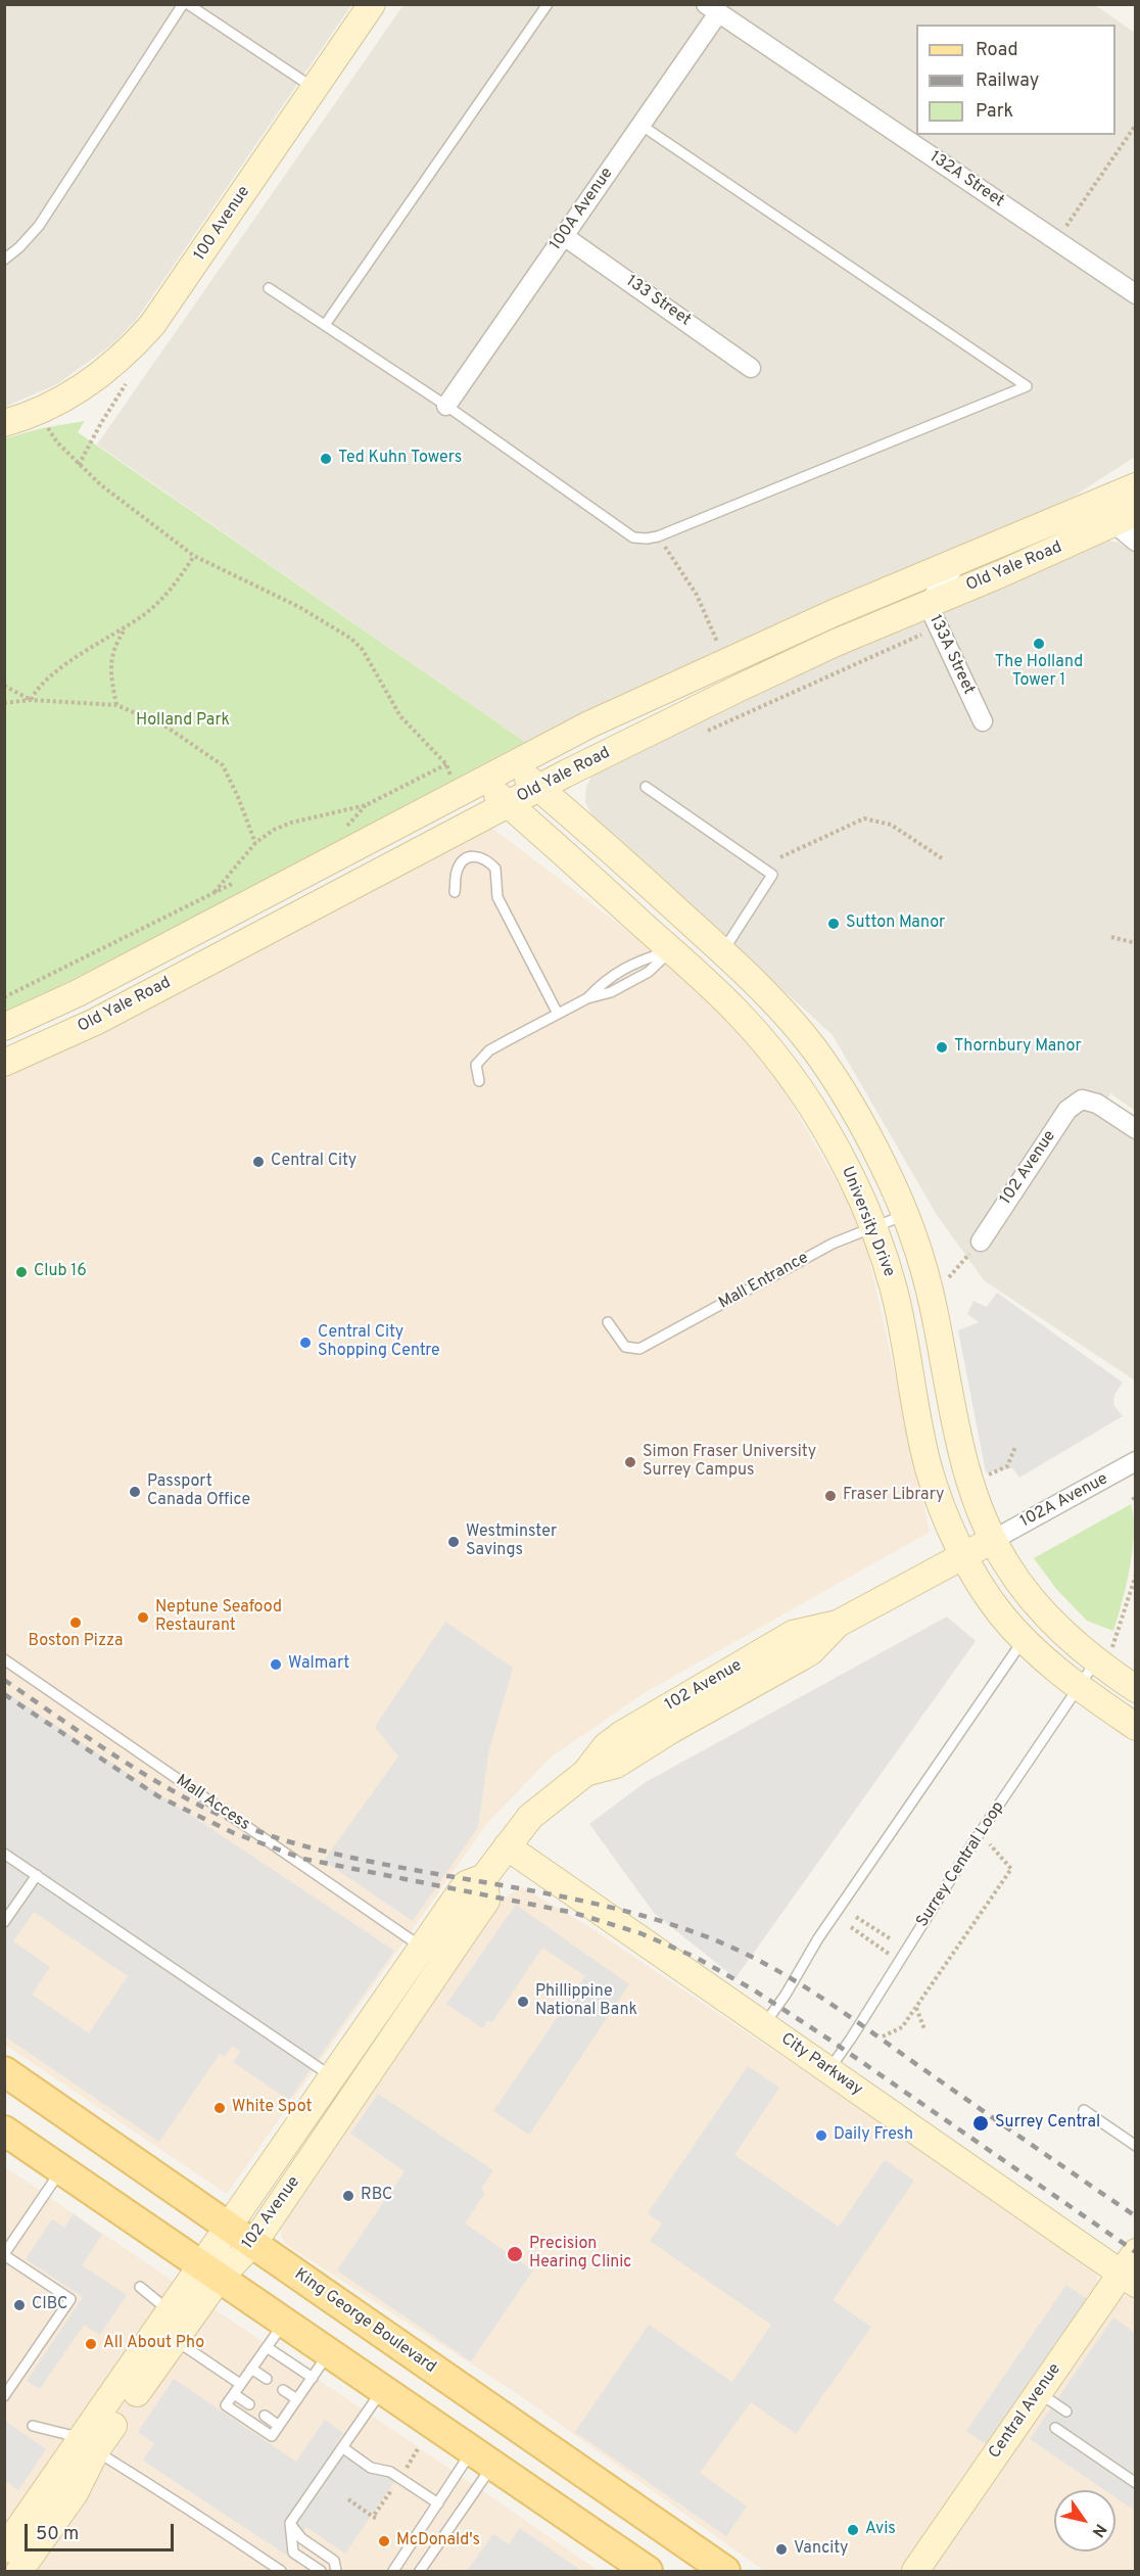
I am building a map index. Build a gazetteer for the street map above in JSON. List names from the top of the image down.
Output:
{
  "streets": {
    "main road": [
      "100 Avenue",
      "Old Yale Road",
      "102 Avenue",
      "University Drive",
      "City Parkway",
      "King George Boulevard",
      "Central Avenue"
    ],
    "street": [
      "132A Street",
      "100A Avenue",
      "133 Street",
      "133A Street",
      "102A Avenue"
    ],
    "lane": ["Mall Entrance", "Mall Access", "Surrey Central Loop"]
  },
  "crossings": [
    ["132A Street", "100A Avenue"],
    ["100A Avenue", "133 Street"],
    ["Old Yale Road", "133A Street"],
    ["Old Yale Road", "University Drive"],
    ["102 Avenue", "University Drive"],
    ["102 Avenue", "102A Avenue"],
    ["102 Avenue", "Mall Access"],
    ["102 Avenue", "City Parkway"],
    ["102 Avenue", "King George Boulevard"],
    ["University Drive", "Mall Entrance"],
    ["University Drive", "102A Avenue"],
    ["University Drive", "Surrey Central Loop"],
    ["Surrey Central Loop", "City Parkway"],
    ["City Parkway", "Central Avenue"]
  ],
  "parks": ["Holland Park"],
  "places": [
    "Ted Kuhn Towers",
    "The Holland Tower 1",
    "Sutton Manor",
    "Thornbury Manor",
    "Central City",
    "Club 16",
    "Central City Shopping Centre",
    "Simon Fraser University Surrey Campus",
    "Passport Canada Office",
    "Fraser Library",
    "Westminster Savings",
    "Neptune Seafood Restaurant",
    "Boston Pizza",
    "Walmart",
    "Phillippine National Bank",
    "White Spot",
    "Surrey Central",
    "Daily Fresh",
    "RBC",
    "Precision Hearing Clinic",
    "CIBC",
    "All About Pho",
    "Avis",
    "McDonald's",
    "Vancity"
  ],
  "legend": ["Road", "Railway", "Park"],
  "scale_bar": "50 m",
  "north": "bottom right"
}
